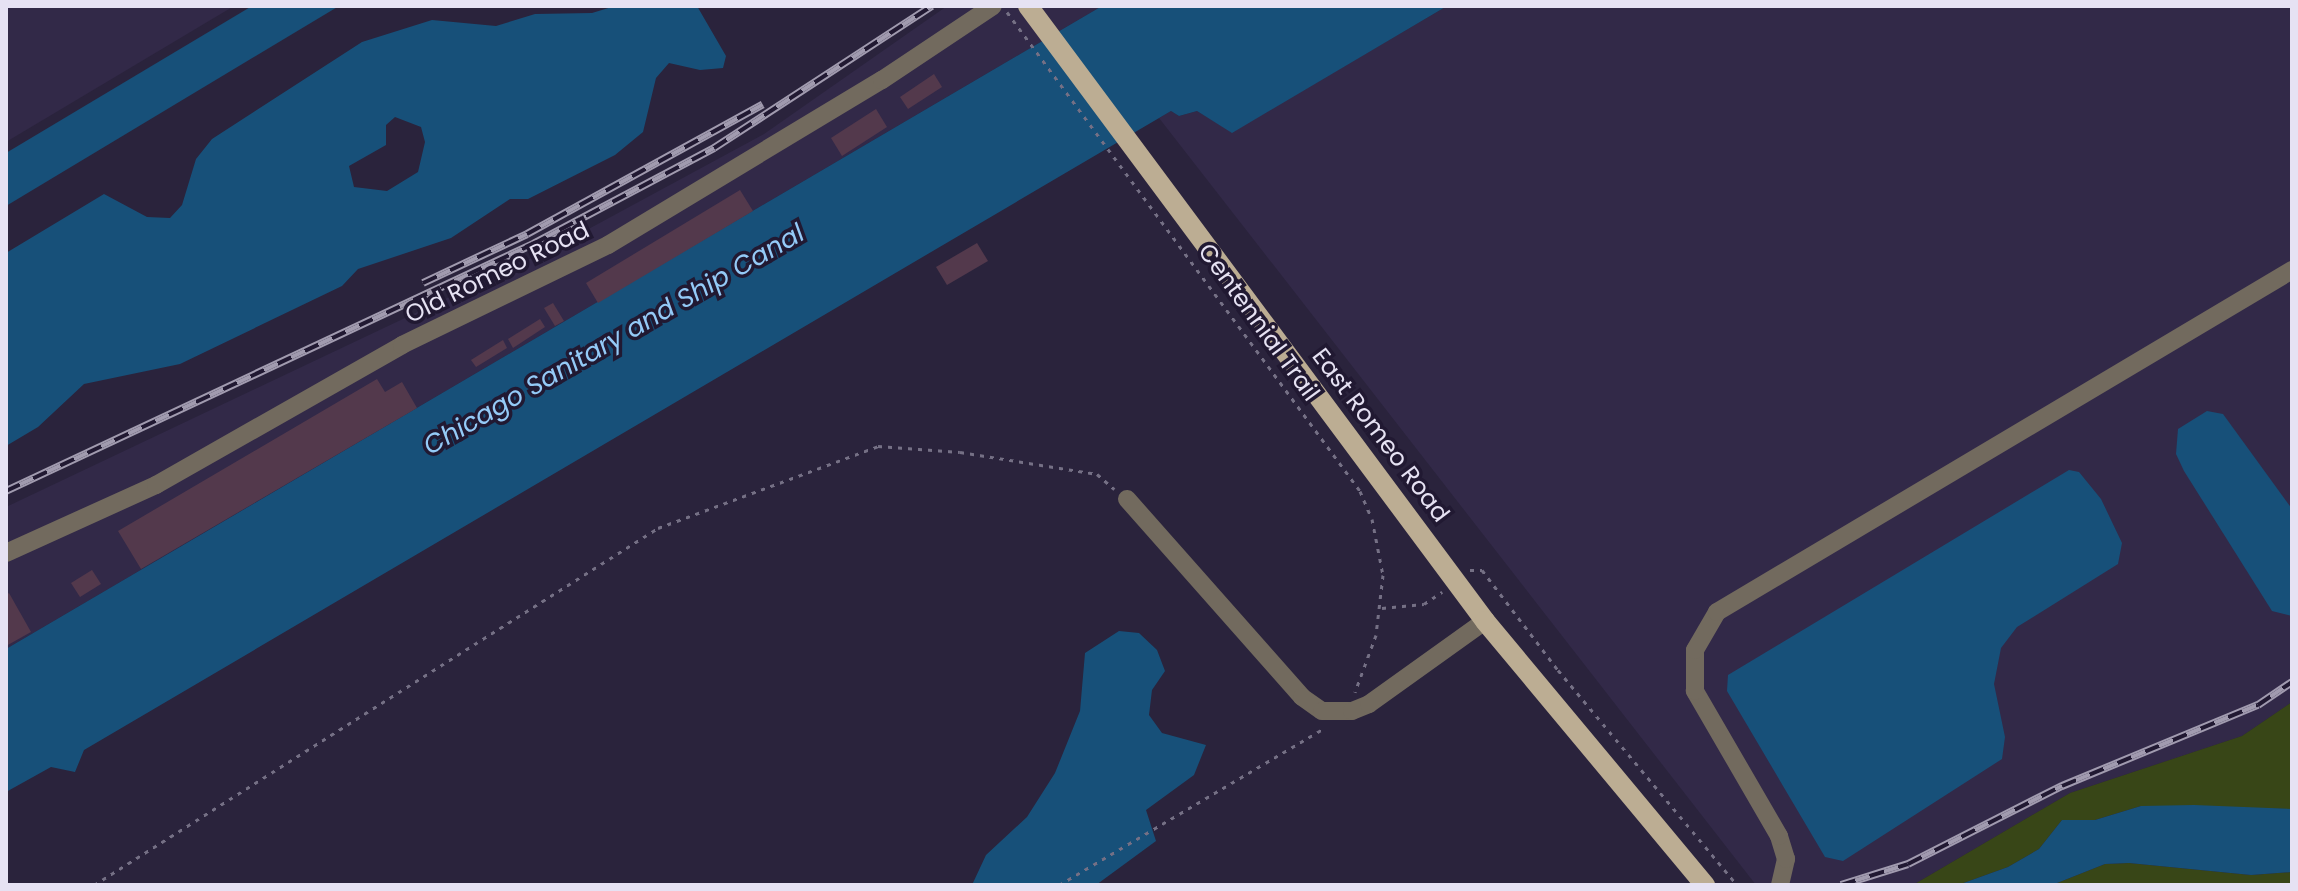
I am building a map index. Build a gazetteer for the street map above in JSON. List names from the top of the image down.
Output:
{
  "streets": {
    "main road": ["East Romeo Road"],
    "street": ["Old Romeo Road"],
    "path": ["Centennial Trail"]
  },
  "water": ["Chicago Sanitary and Ship Canal"]
}
